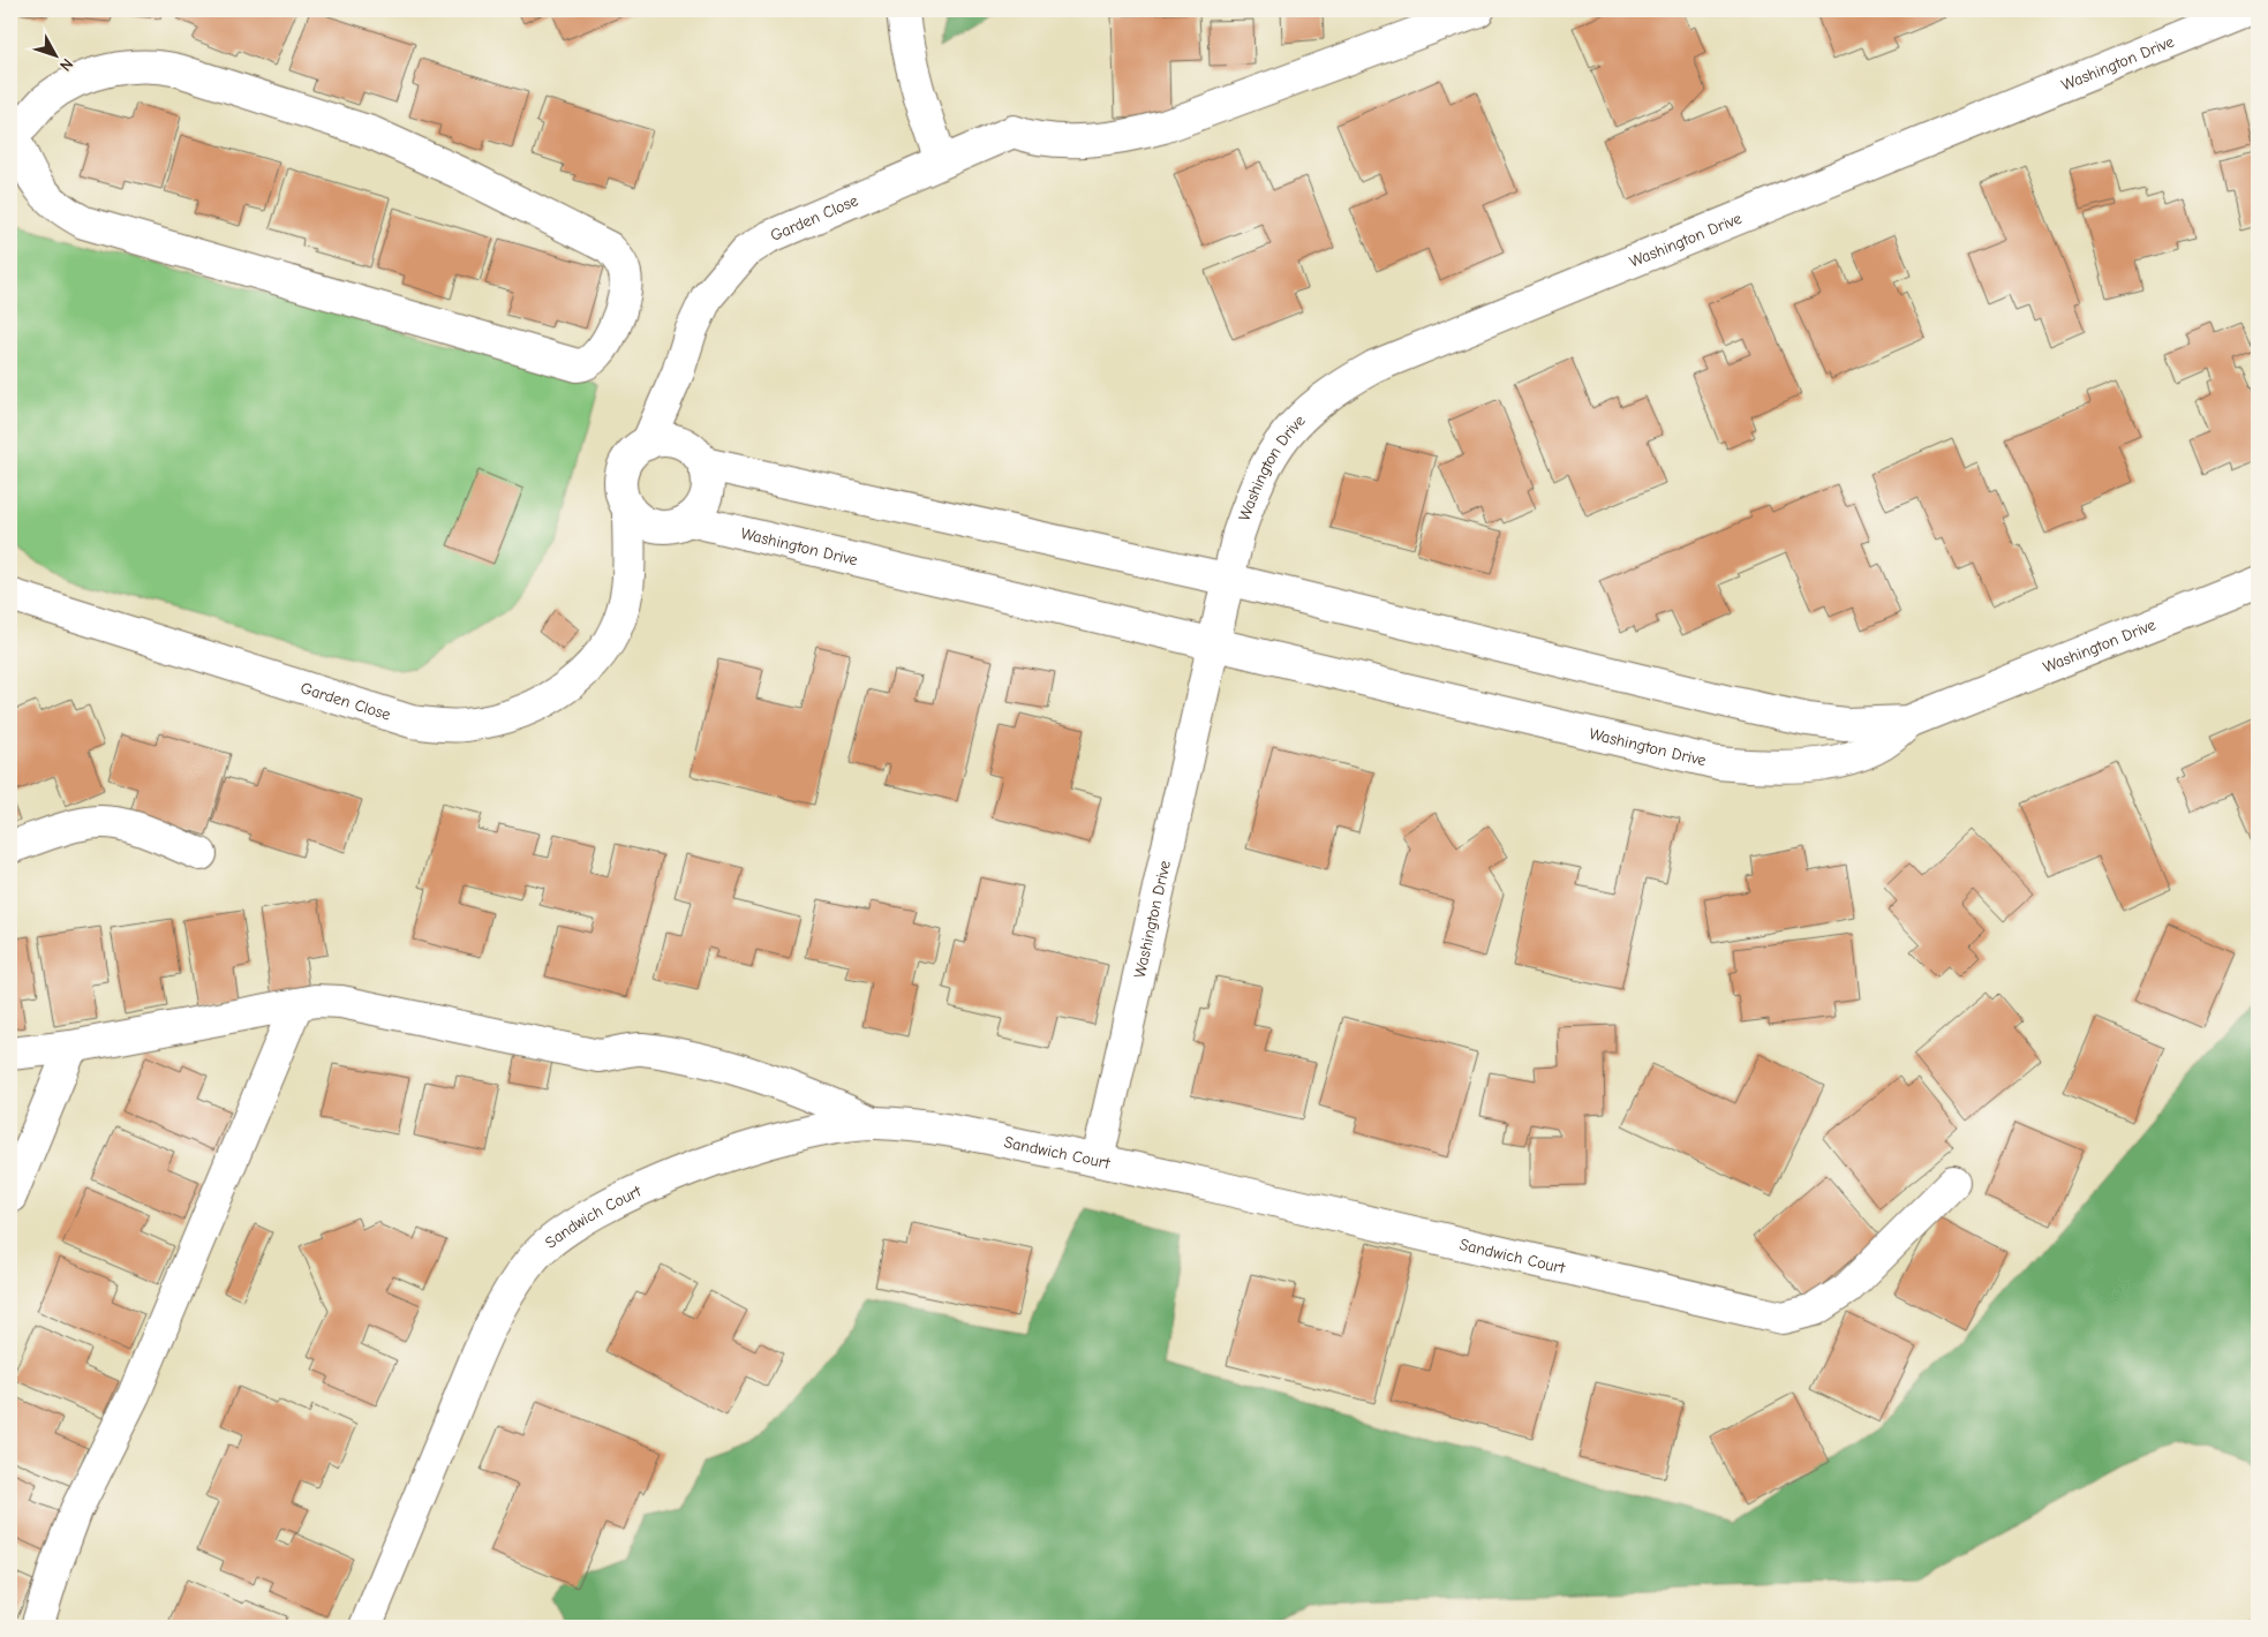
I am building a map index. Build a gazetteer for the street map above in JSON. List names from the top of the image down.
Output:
{
  "streets": {
    "street": ["Washington Drive", "Garden Close", "Sandwich Court"]
  },
  "crossings": [
    ["Washington Drive", "Garden Close"],
    ["Washington Drive", "Sandwich Court"]
  ],
  "north": "bottom right"
}
